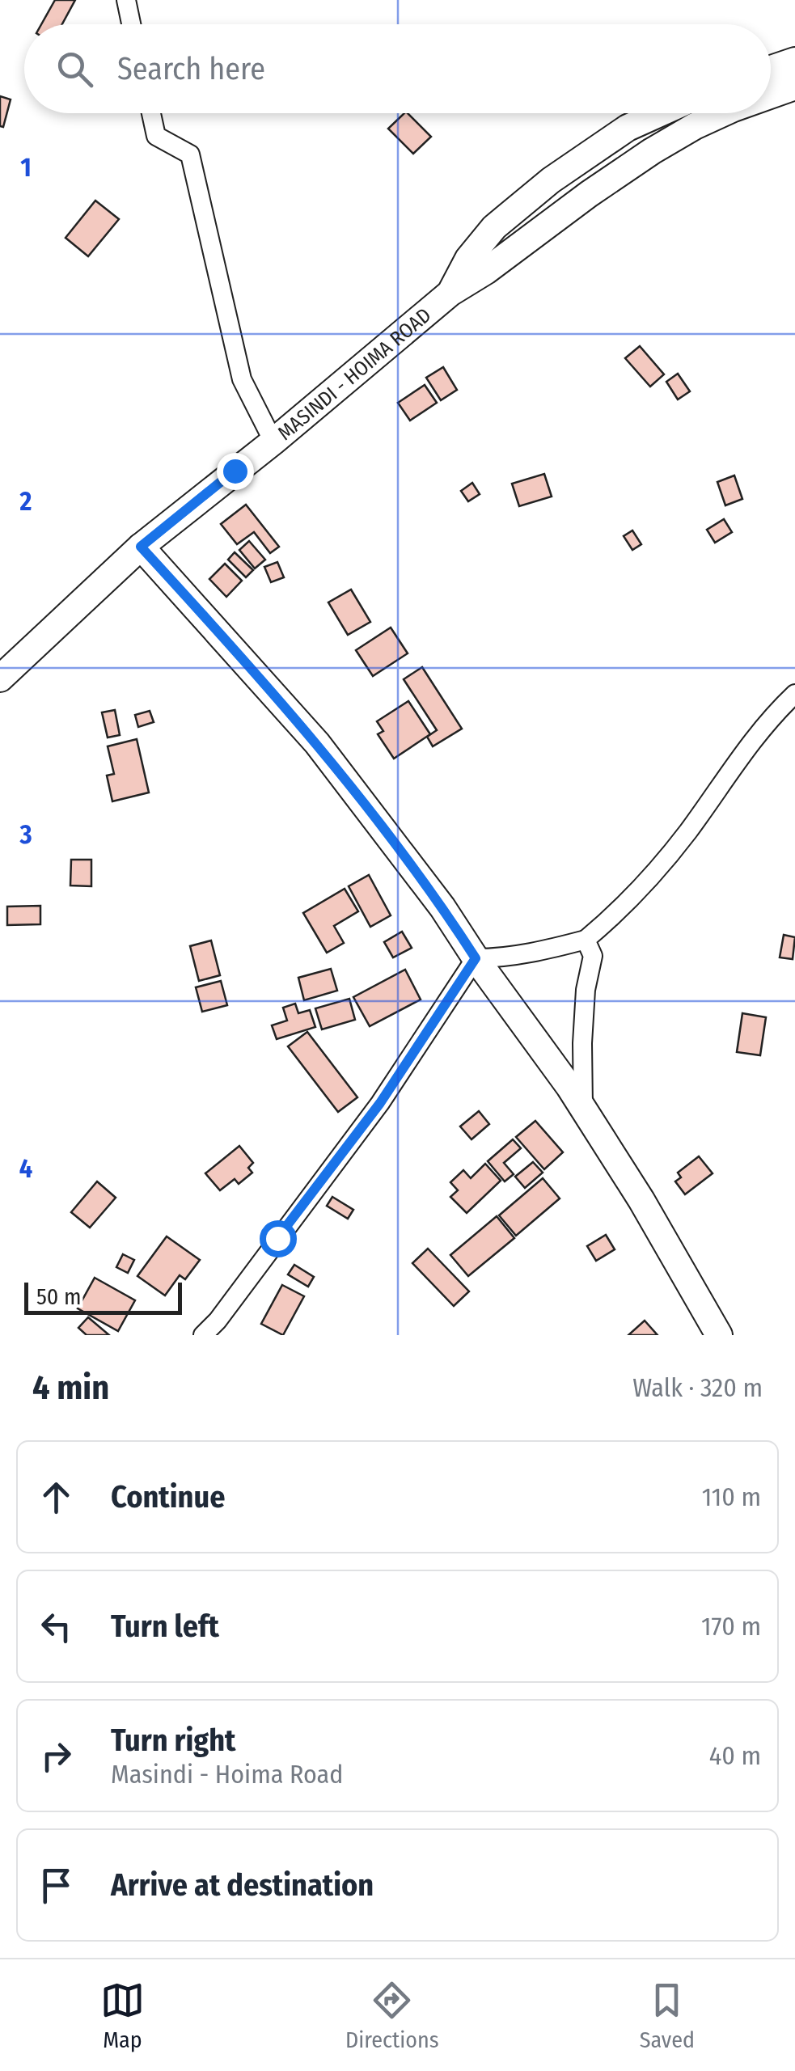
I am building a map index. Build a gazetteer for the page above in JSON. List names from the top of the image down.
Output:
{
  "streets": {
    "main road": ["MASINDI - HOIMA ROAD"]
  },
  "scale_bar": "50 m",
  "page": {
    "search": "Search here",
    "scale": "50 m",
    "heading": ["4 min", "Walk · 320 m"],
    "list": [
      ["Continue", "110 m"],
      ["Turn left", "170 m"],
      ["Turn right", "Masindi - Hoima Road", "40 m"],
      "Arrive at destination"
    ],
    "nav": ["Map", "Directions", "Saved"]
  },
  "grid": {
    "rows": [
      "1",
      "2",
      "3",
      "4"
    ]
  }
}
